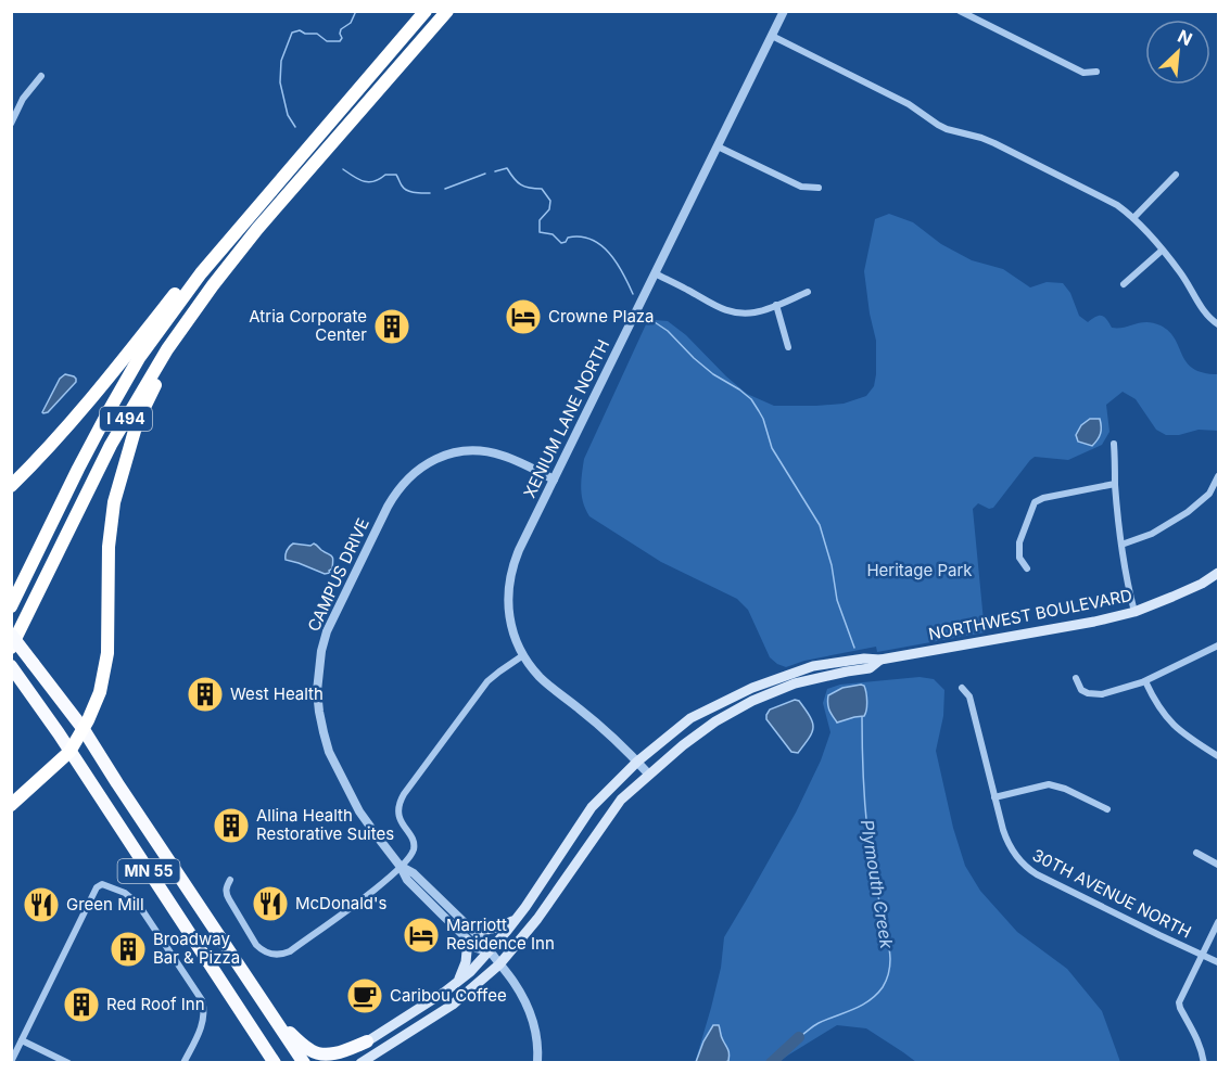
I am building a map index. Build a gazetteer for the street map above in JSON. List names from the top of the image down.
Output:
{
  "streets": {
    "highway": ["I 494", "MN 55"],
    "main road": ["NORTHWEST BOULEVARD"],
    "street": ["XENIUM LANE NORTH", "CAMPUS DRIVE", "30TH AVENUE NORTH"]
  },
  "crossings": [
    ["XENIUM LANE NORTH", "CAMPUS DRIVE"],
    ["XENIUM LANE NORTH", "NORTHWEST BOULEVARD"],
    ["CAMPUS DRIVE", "NORTHWEST BOULEVARD"]
  ],
  "water": ["Plymouth Creek"],
  "parks": ["Heritage Park"],
  "places": {
    "hotel": ["Crowne Plaza", "Marriott Residence Inn"],
    "building": [
      "Atria Corporate Center",
      "West Health",
      "Allina Health Restorative Suites",
      "Broadway Bar & Pizza",
      "Red Roof Inn"
    ],
    "restaurant": ["McDonald's", "Green Mill"],
    "cafe": ["Caribou Coffee"]
  },
  "north": "top right"
}
